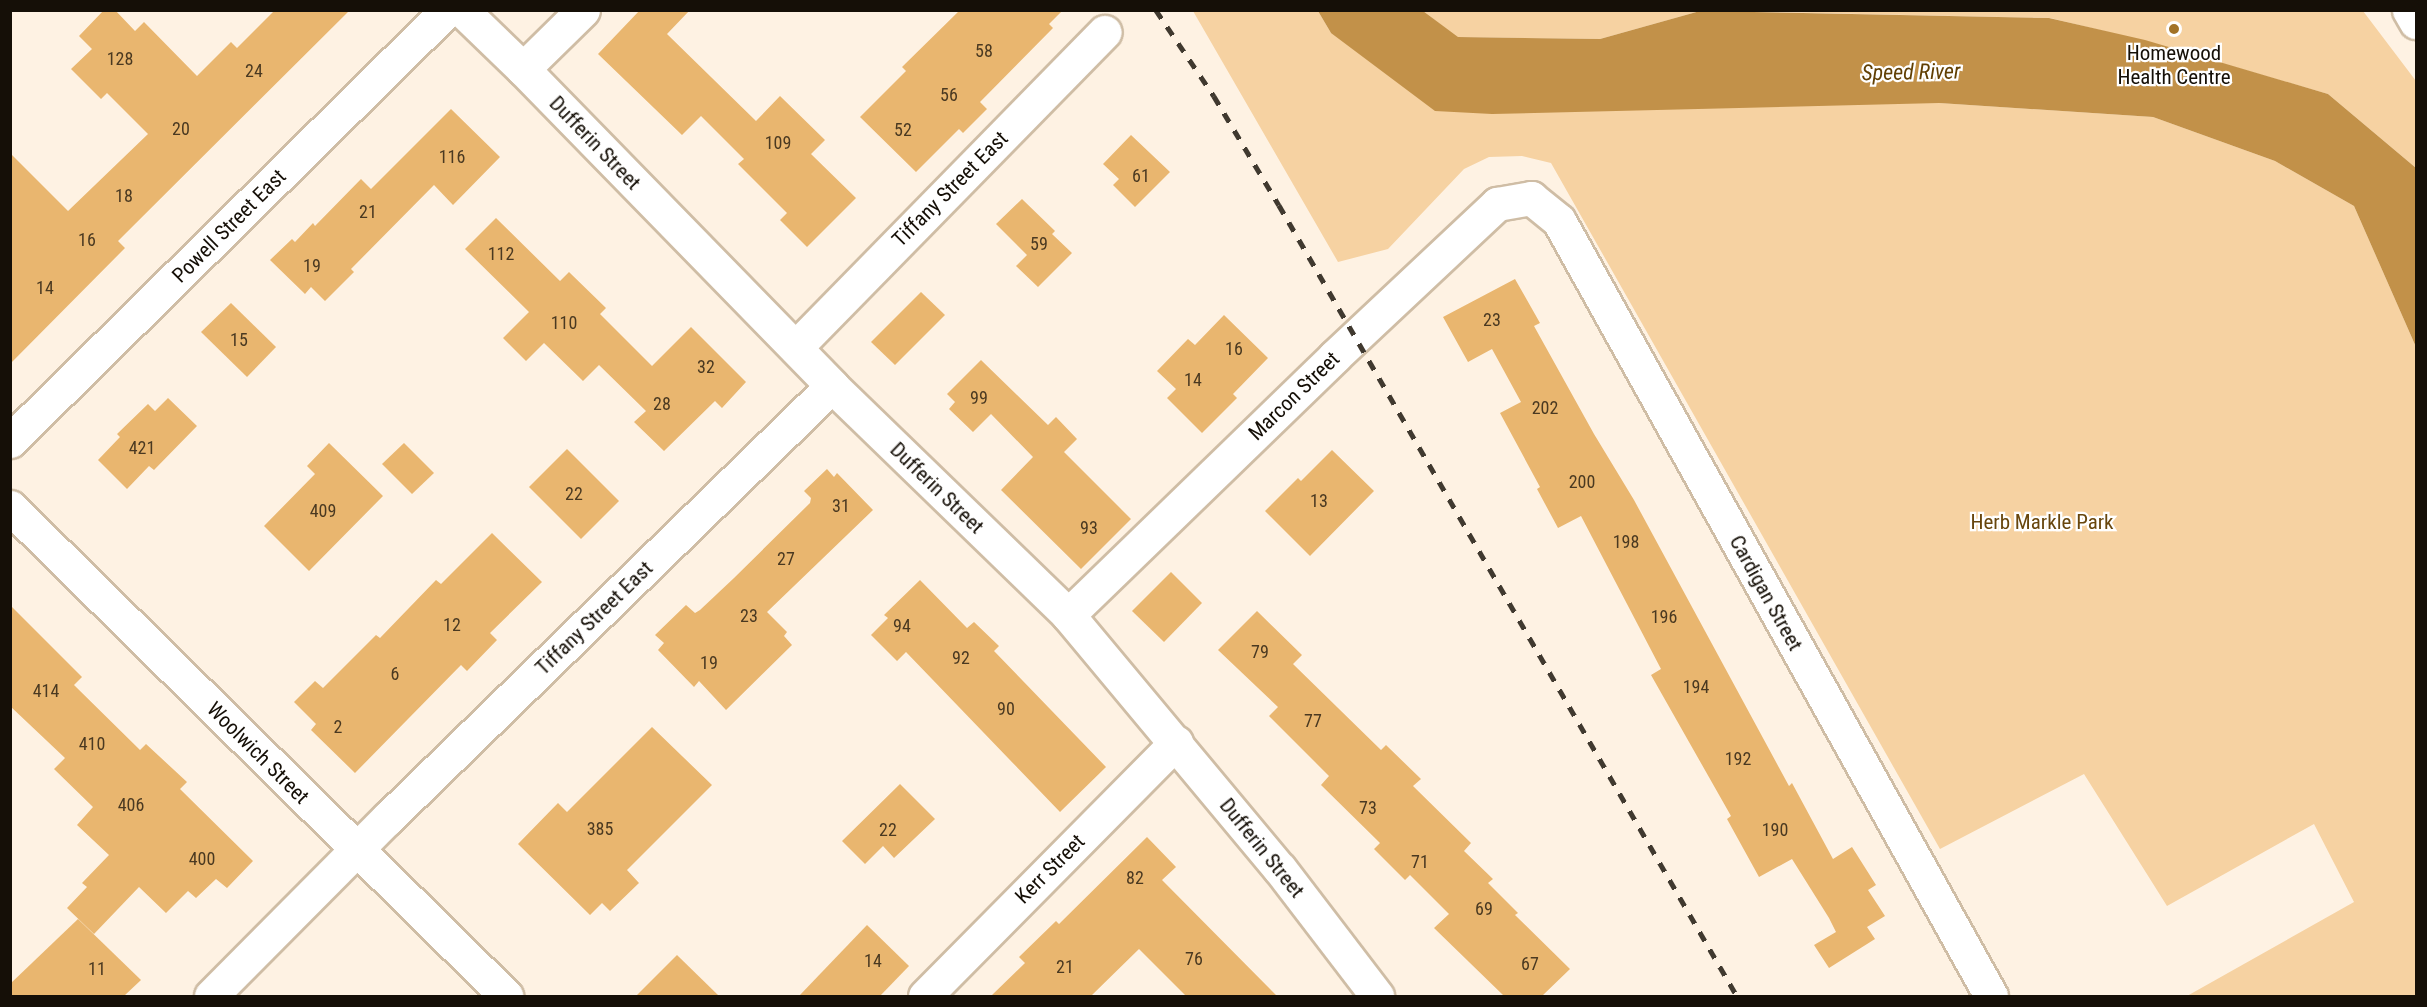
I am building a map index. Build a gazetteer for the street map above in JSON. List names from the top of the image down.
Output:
{
  "streets": {
    "street": [
      "Dufferin Street",
      "Tiffany Street East",
      "Powell Street East",
      "Marcon Street",
      "Cardigan Street",
      "Woolwich Street",
      "Kerr Street"
    ]
  },
  "crossings": [
    ["Dufferin Street", "Tiffany Street East"],
    ["Dufferin Street", "Marcon Street"],
    ["Dufferin Street", "Kerr Street"],
    ["Tiffany Street East", "Woolwich Street"],
    ["Marcon Street", "Cardigan Street"]
  ],
  "water": ["Speed River"],
  "parks": ["Herb Markle Park"],
  "places": ["Homewood Health Centre"],
  "house_numbers": [
    "58",
    "128",
    "24",
    "56",
    "20",
    "52",
    "109",
    "116",
    "61",
    "18",
    "21",
    "16",
    "59",
    "112",
    "19",
    "14",
    "23",
    "110",
    "15",
    "16",
    "32",
    "14",
    "99",
    "28",
    "202",
    "421",
    "200",
    "22",
    "13",
    "31",
    "409",
    "93",
    "198",
    "27",
    "23",
    "196",
    "12",
    "94",
    "79",
    "92",
    "19",
    "6",
    "194",
    "414",
    "90",
    "77",
    "2",
    "410",
    "192",
    "406",
    "73",
    "385",
    "22",
    "190",
    "400",
    "71",
    "82",
    "69",
    "76",
    "14",
    "67",
    "21",
    "11"
  ]
}
